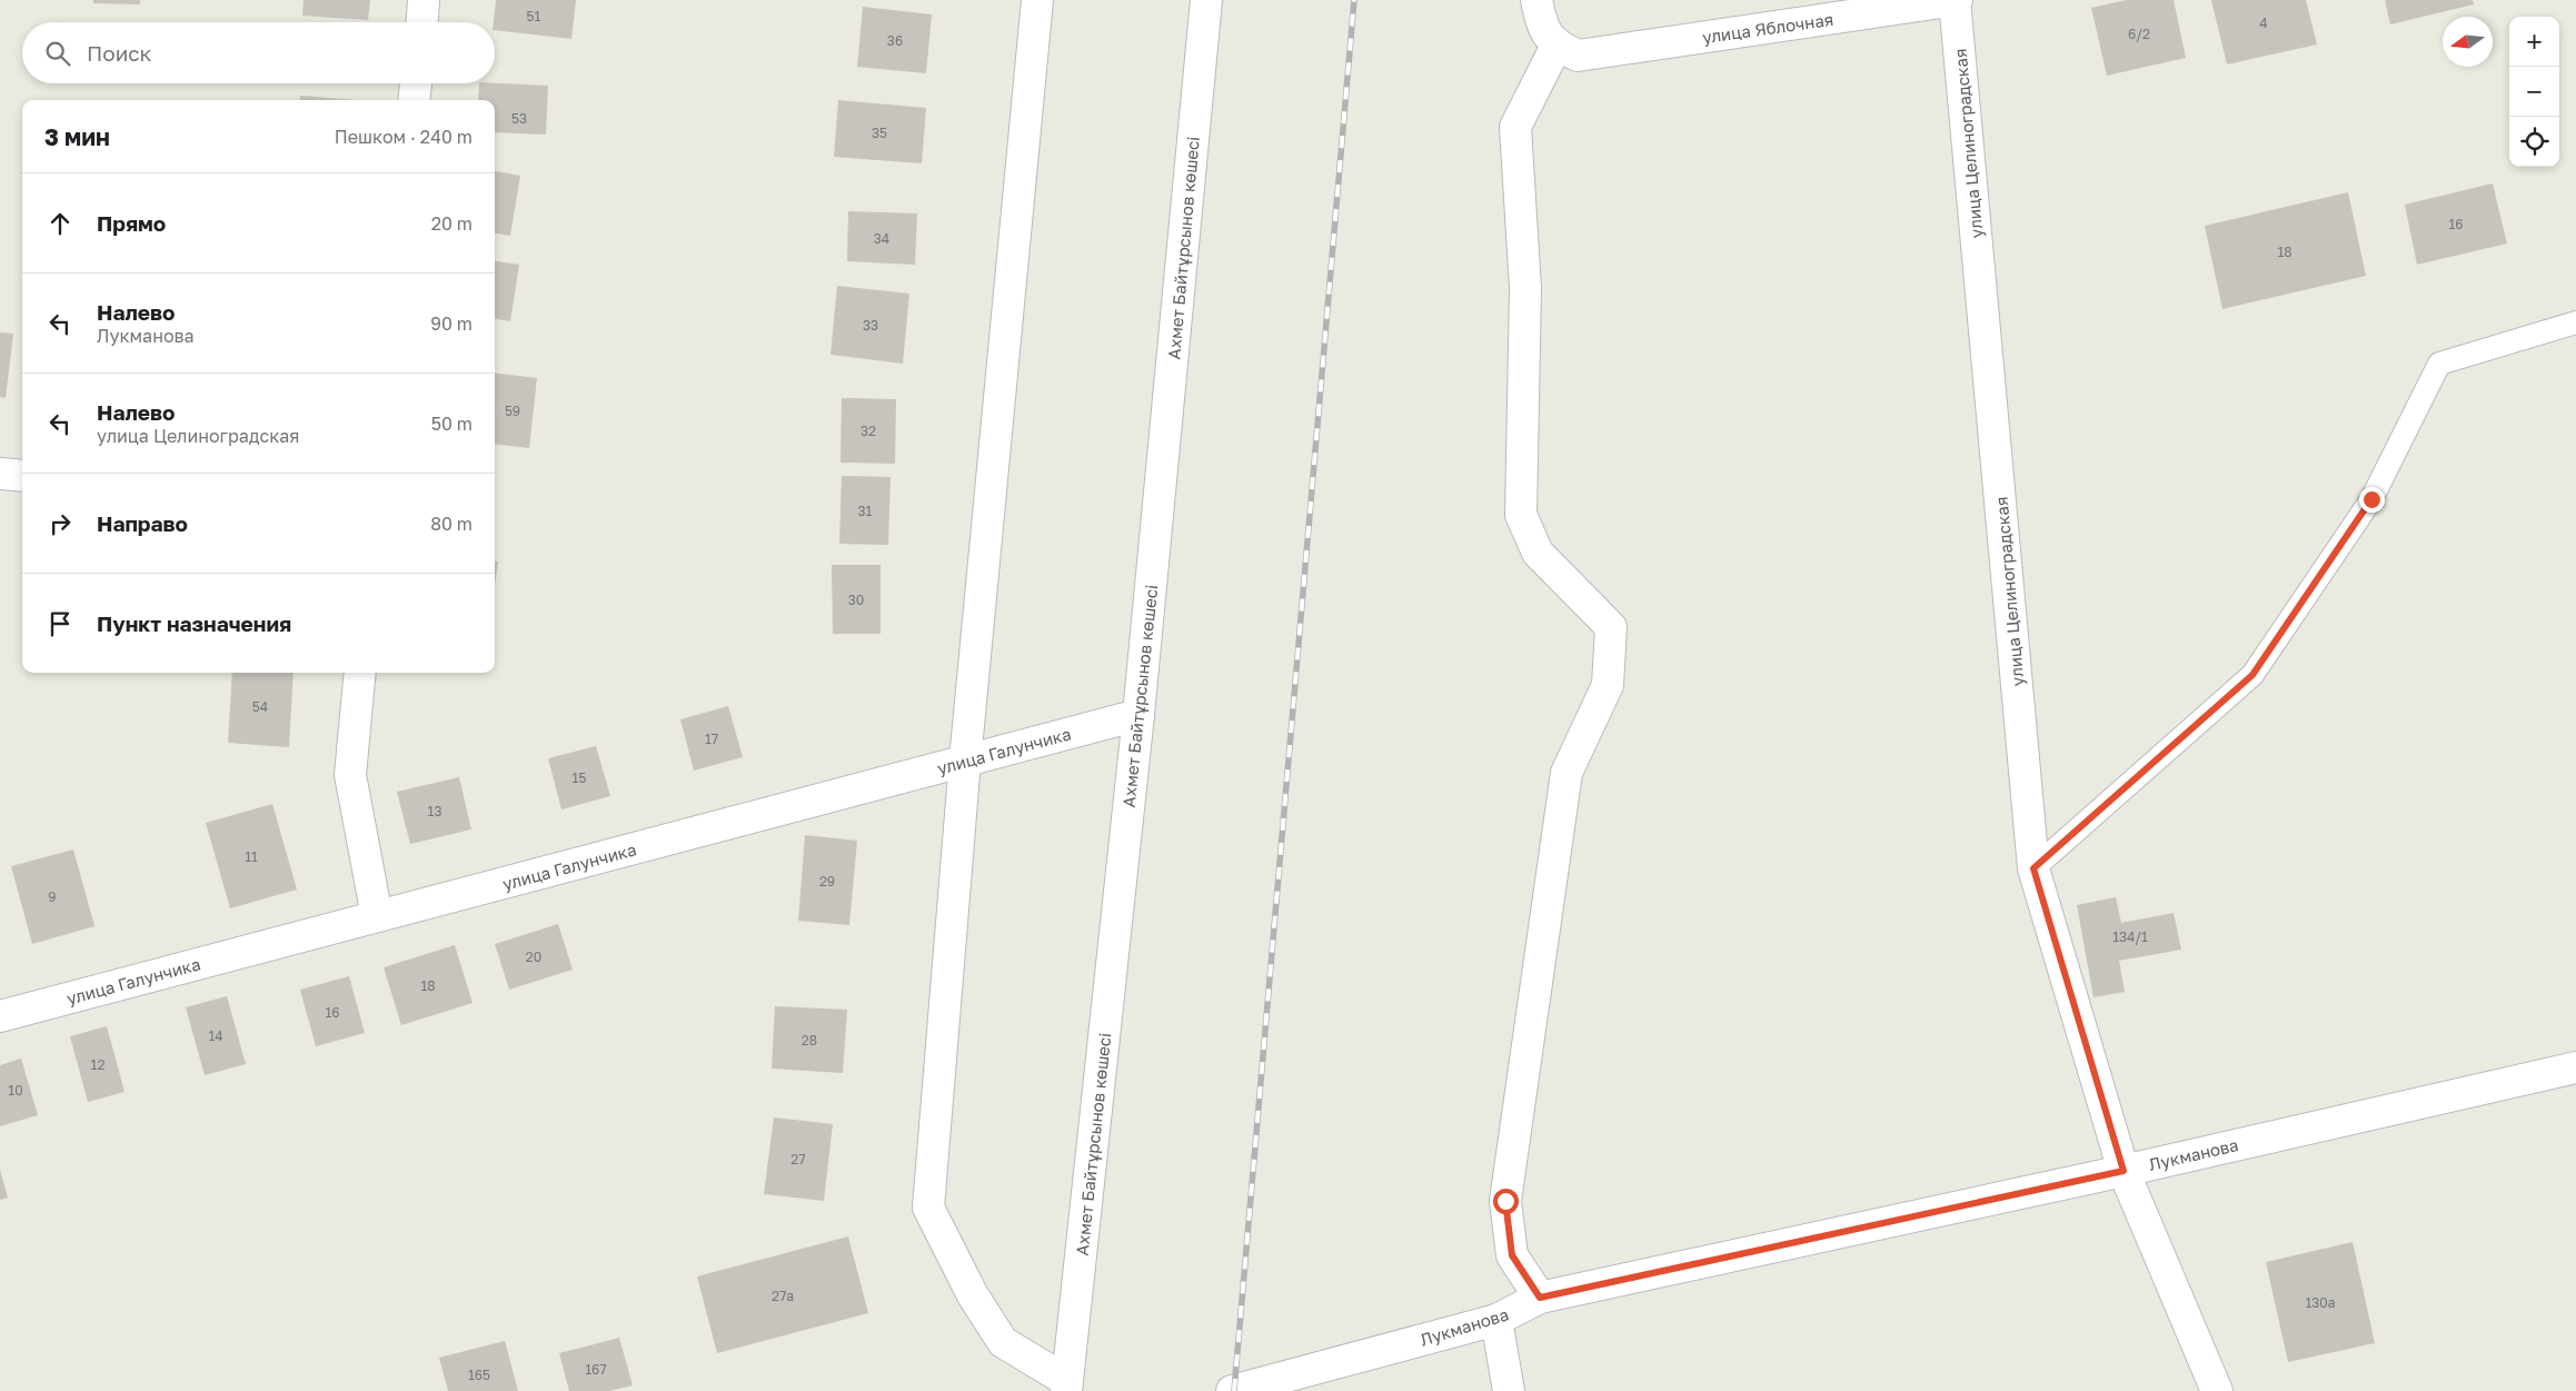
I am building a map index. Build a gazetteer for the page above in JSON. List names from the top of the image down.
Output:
{
  "streets": {
    "street": [
      "улица Яблочная",
      "улица Целиноградская",
      "Ахмет Байтұрсынов көшесі",
      "улица Галунчика",
      "Лукманова"
    ]
  },
  "crossings": [
    ["улица Яблочная", "улица Целиноградская"],
    ["улица Целиноградская", "Лукманова"],
    ["Ахмет Байтұрсынов көшесі", "улица Галунчика"]
  ],
  "house_numbers": [
    "51",
    "4",
    "6/2",
    "36",
    "53",
    "35",
    "16",
    "34",
    "18",
    "33",
    "59",
    "32",
    "31",
    "30",
    "54",
    "17",
    "15",
    "13",
    "11",
    "29",
    "9",
    "134/1",
    "20",
    "18",
    "16",
    "14",
    "28",
    "12",
    "10",
    "27",
    "27а",
    "130а",
    "167",
    "165"
  ],
  "north": "left",
  "page": {
    "map_buttons": ["+", "−"],
    "search": "Поиск",
    "heading": ["3 мин", "Пешком · 240 m"],
    "list": [
      ["Прямо", "20 m"],
      ["Налево", "Лукманова", "90 m"],
      ["Налево", "улица Целиноградская", "50 m"],
      ["Направо", "80 m"],
      "Пункт назначения"
    ]
  }
}
